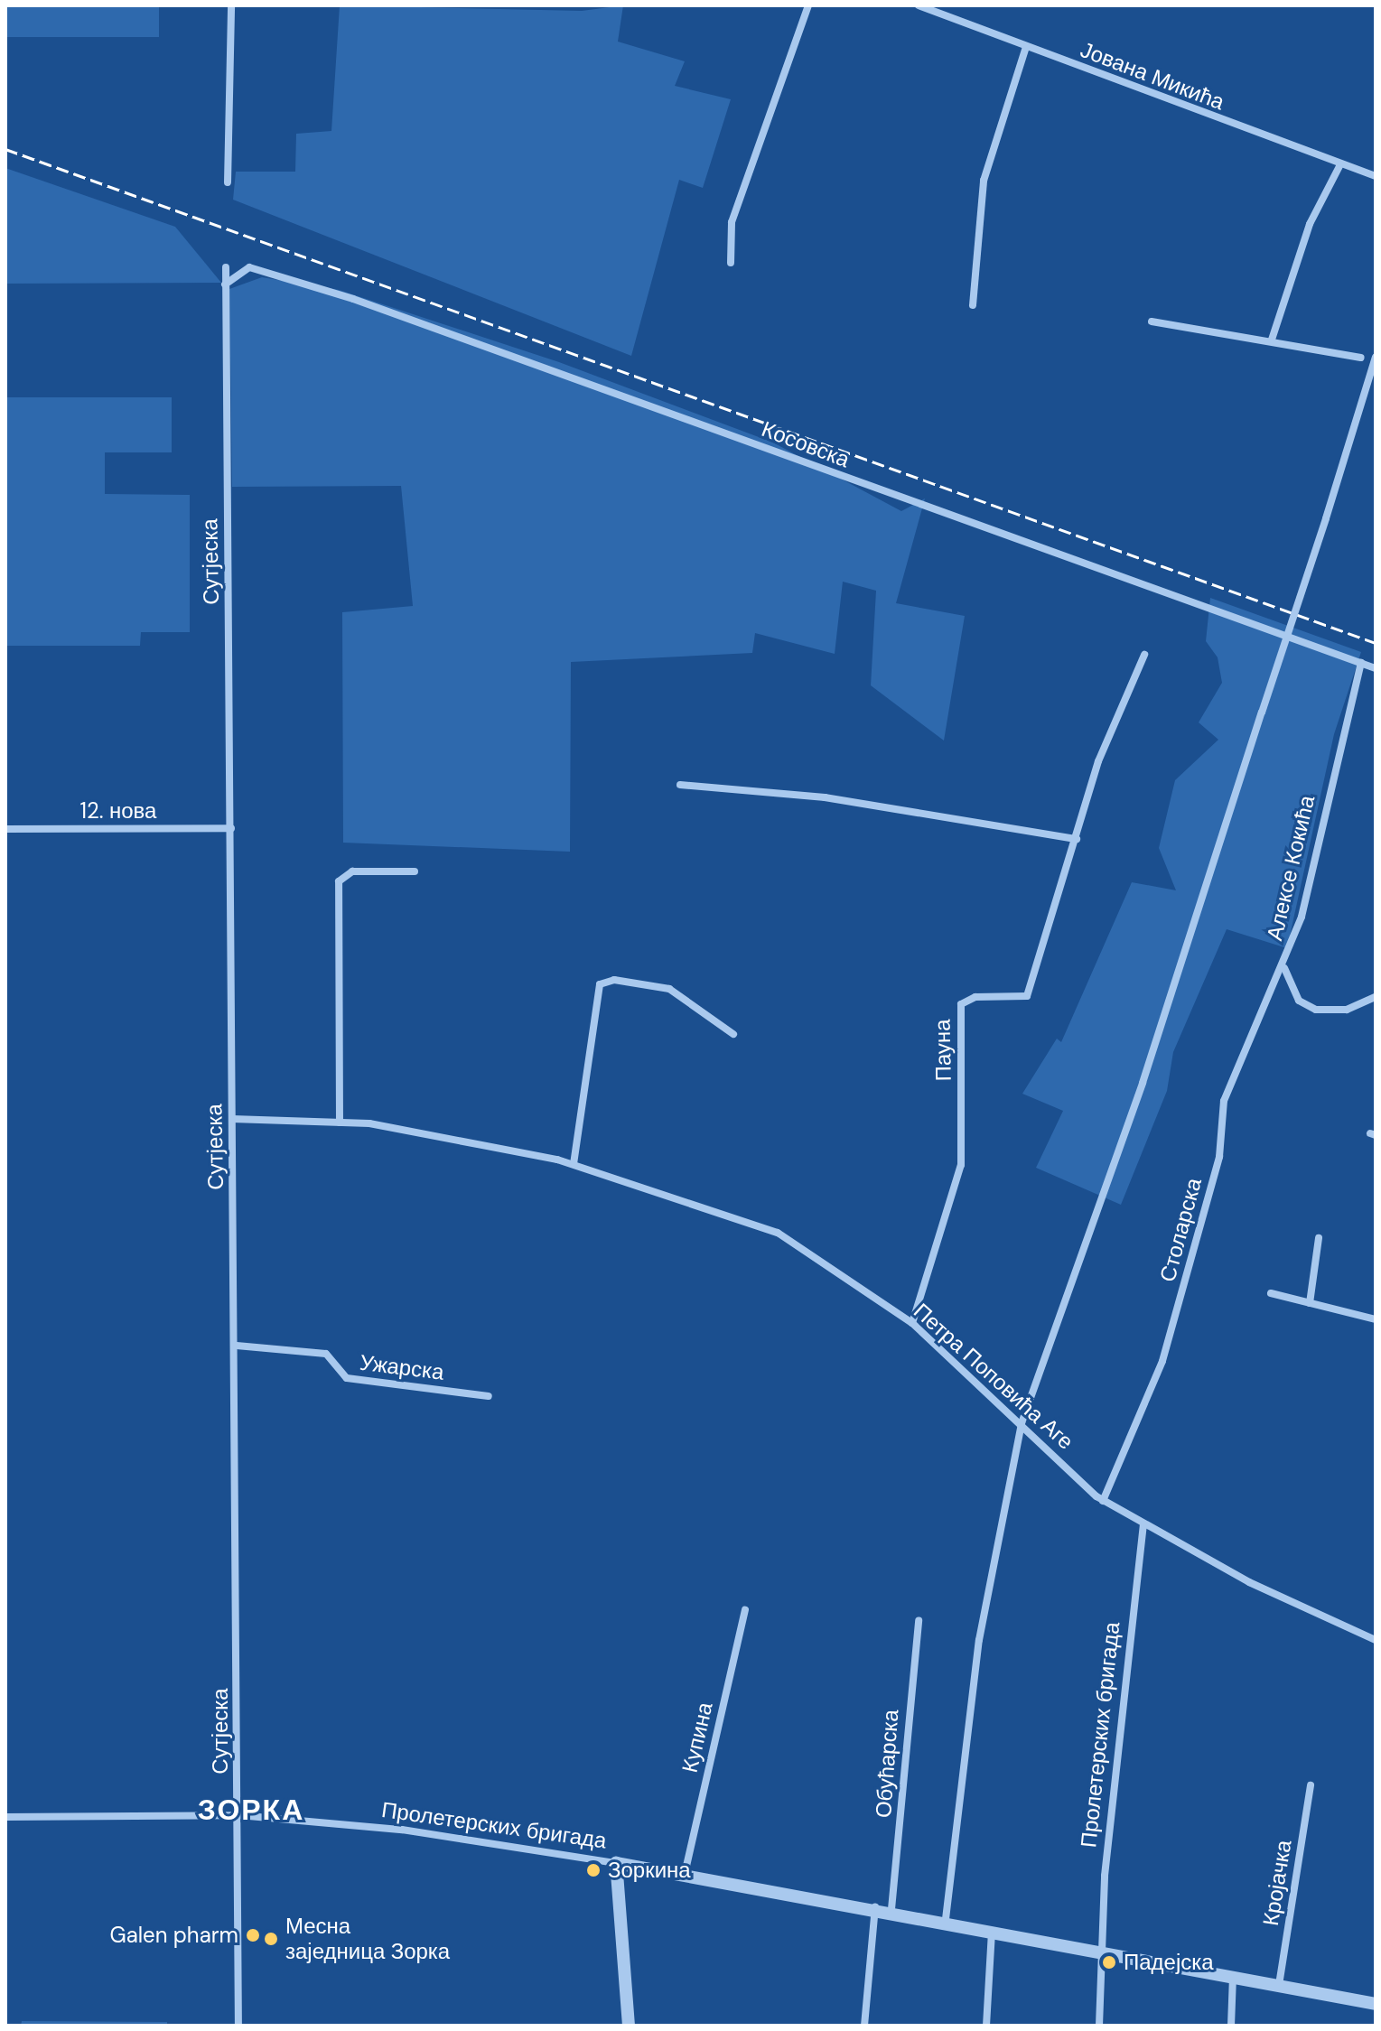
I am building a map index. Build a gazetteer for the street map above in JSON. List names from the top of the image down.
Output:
{
  "streets": {
    "street": [
      "Јована Микића",
      "Косовска",
      "Сутјеска",
      "12. нова",
      "Алексе Кокића",
      "Пауна",
      "Столарска",
      "Ужарска",
      "Петра Поповића Аге",
      "Пролетерских бригада",
      "Купина",
      "Обућарска",
      "Кројачка"
    ]
  },
  "crossings": [
    ["Косовска", "Сутјеска"],
    ["Косовска", "Алексе Кокића"],
    ["Сутјеска", "12. нова"],
    ["Сутјеска", "Ужарска"],
    ["Сутјеска", "Петра Поповића Аге"],
    ["Сутјеска", "Пролетерских бригада"],
    ["Алексе Кокића", "Столарска"],
    ["Пауна", "Петра Поповића Аге"],
    ["Столарска", "Петра Поповића Аге"],
    ["Петра Поповића Аге", "Пролетерских бригада"],
    ["Пролетерских бригада", "Купина"],
    ["Пролетерских бригада", "Обућарска"],
    ["Пролетерских бригада", "Кројачка"]
  ],
  "districts": ["ЗОРКА"],
  "places": [
    "Зоркина",
    "Galen pharm",
    "Месна заједница Зорка",
    "Падејска"
  ]
}
